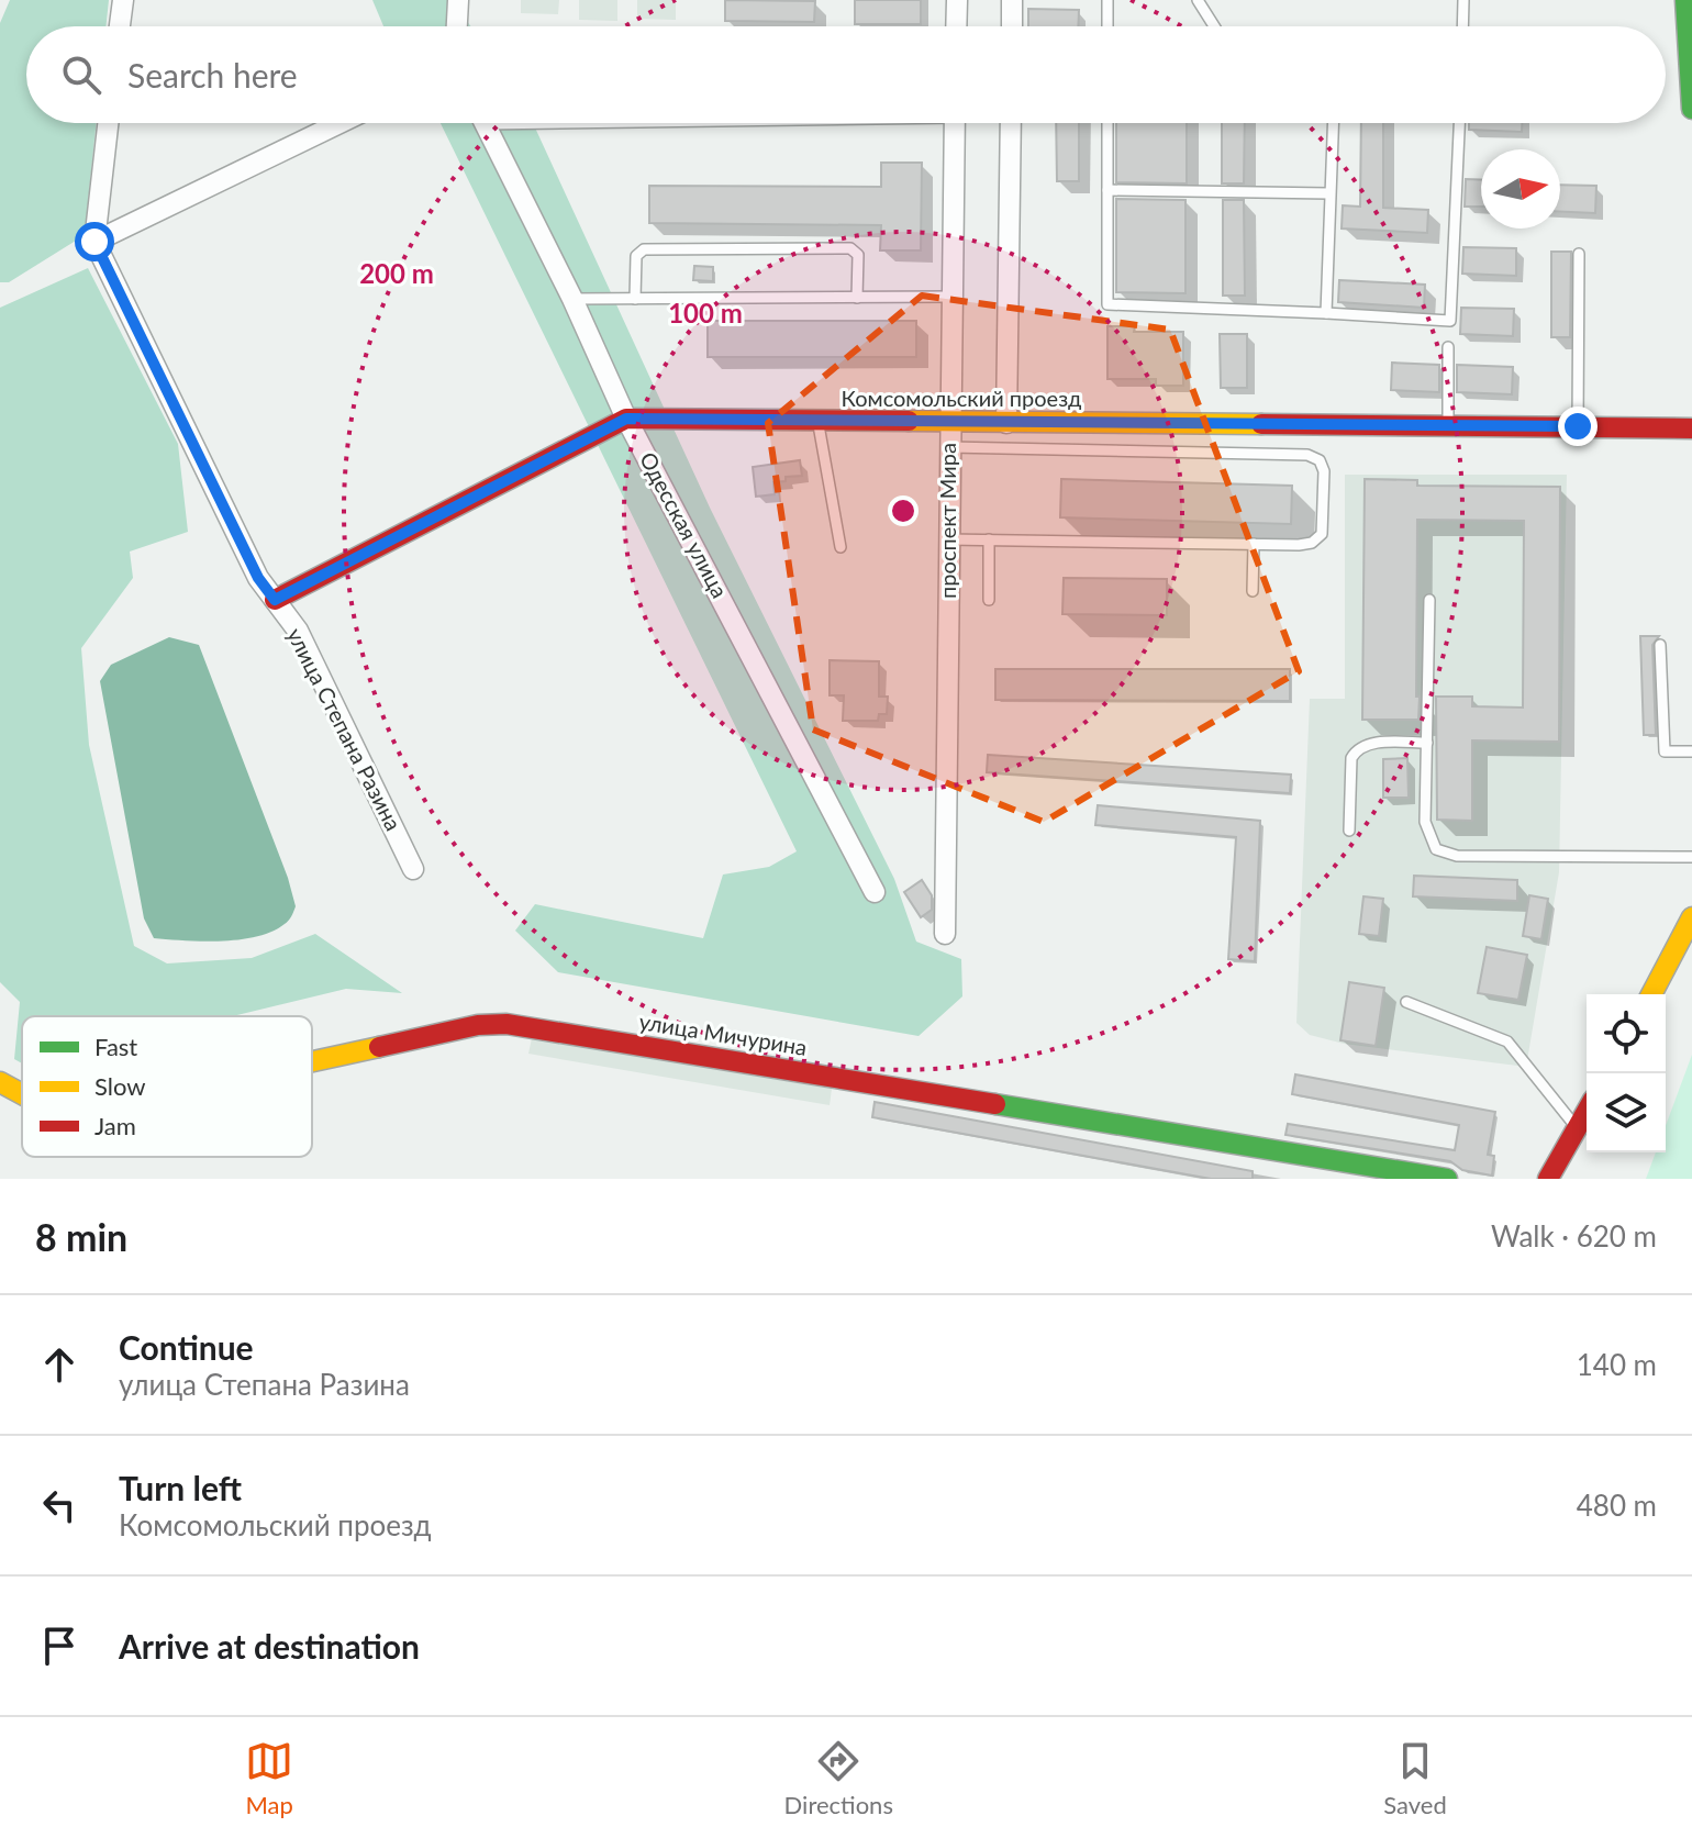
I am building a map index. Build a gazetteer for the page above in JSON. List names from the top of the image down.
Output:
{
  "streets": {
    "street": [
      "Комсомольский проезд",
      "проспект Мира",
      "Одесская улица",
      "улица Степана Разина",
      "улица Мичурина"
    ]
  },
  "crossings": [
    ["Комсомольский проезд", "проспект Мира"],
    ["Комсомольский проезд", "Одесская улица"],
    ["Комсомольский проезд", "улица Степана Разина"]
  ],
  "legend": ["Fast", "Slow", "Jam"],
  "north": "right",
  "page": {
    "search": "Search here",
    "heading": ["8 min", "Walk · 620 m"],
    "list": [
      ["Continue", "улица Степана Разина", "140 m"],
      ["Turn left", "Комсомольский проезд", "480 m"],
      "Arrive at destination"
    ],
    "nav": ["Map", "Directions", "Saved"]
  },
  "rings": ["200 m", "100 m"]
}
